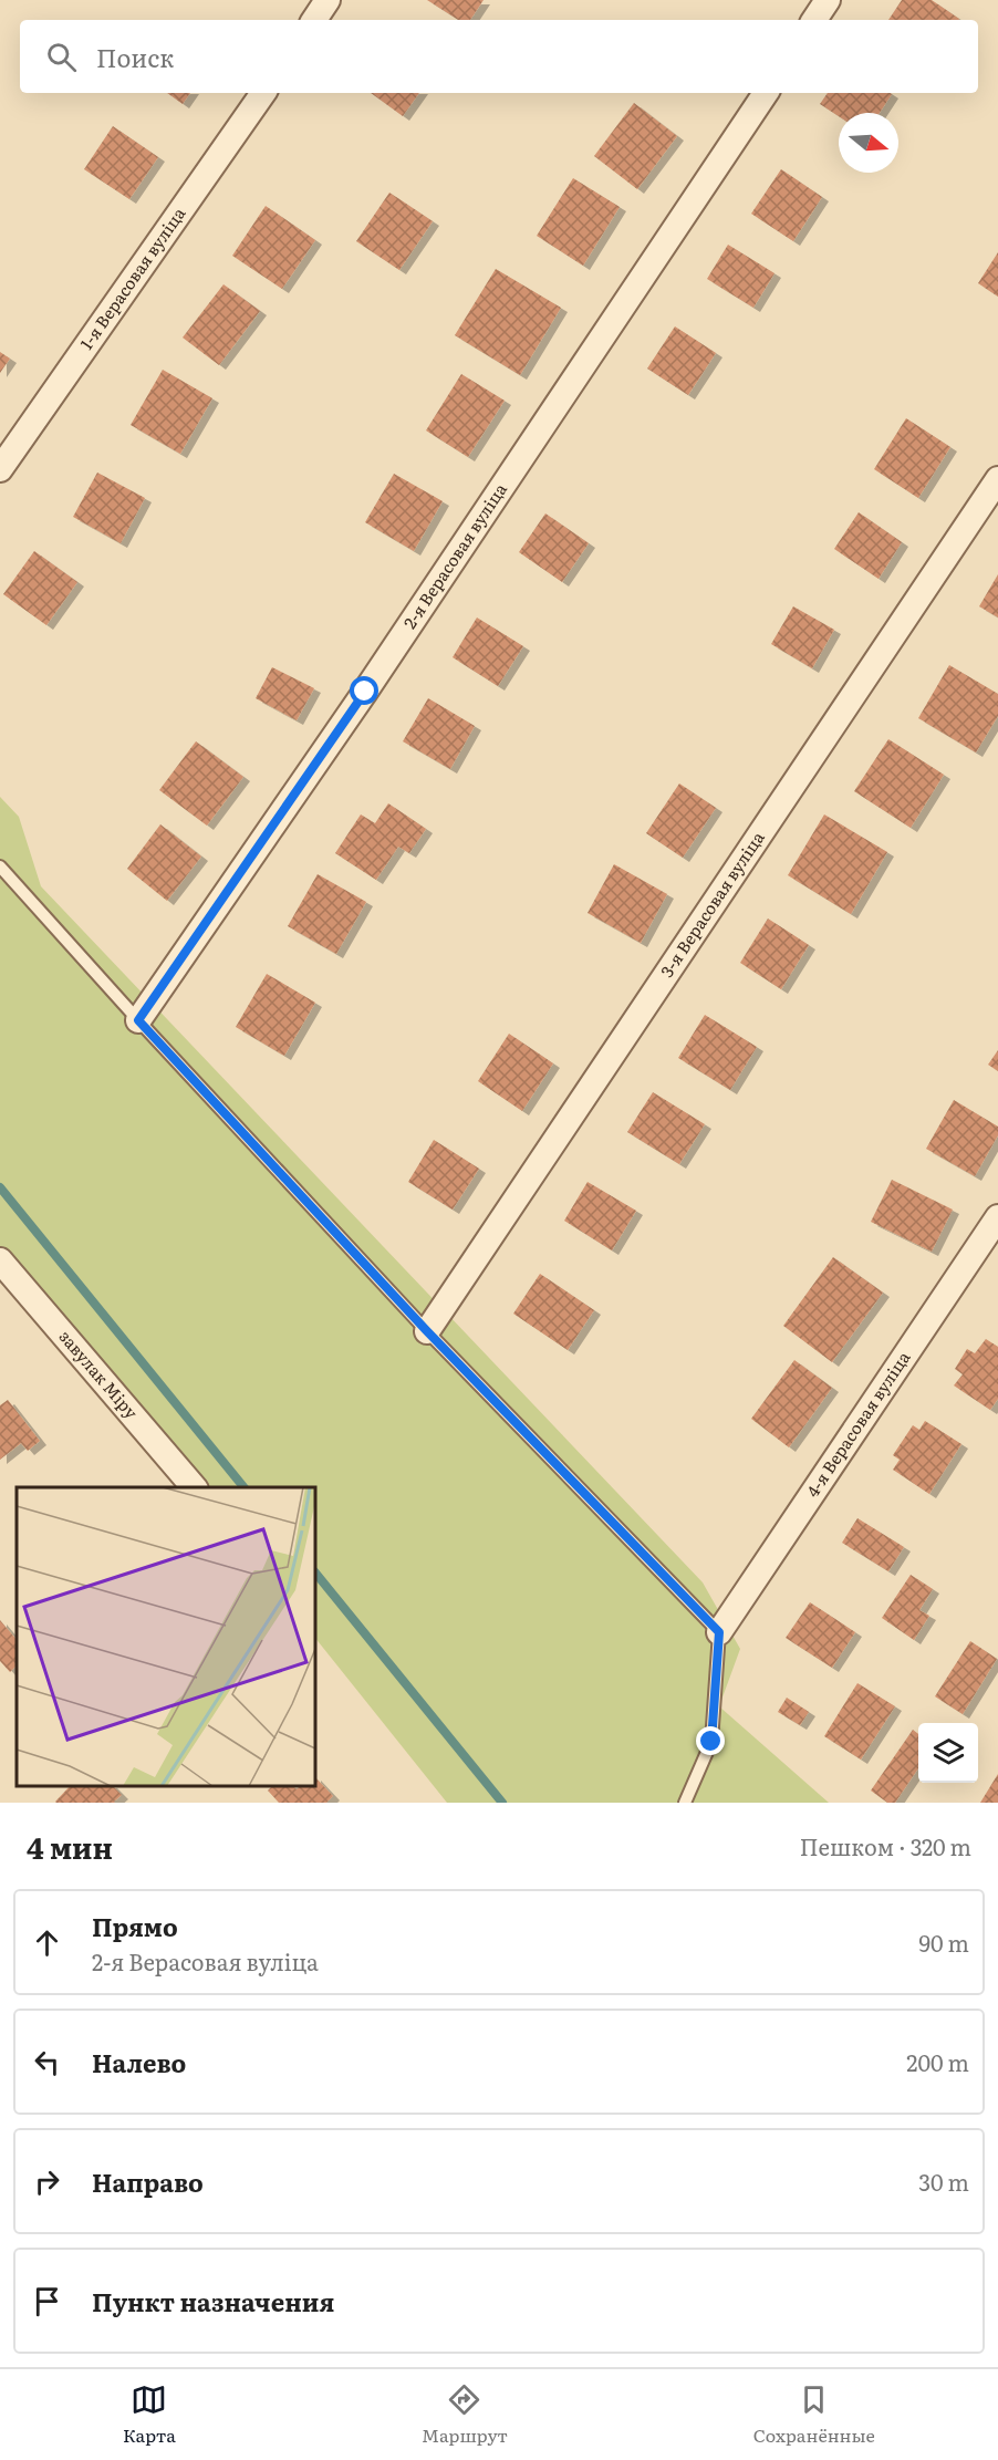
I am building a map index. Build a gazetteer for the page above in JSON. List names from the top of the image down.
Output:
{
  "streets": {
    "street": [
      "1-я Верасовая вуліца",
      "2-я Верасовая вуліца",
      "3-я Верасовая вуліца",
      "завулак Міру",
      "4-я Верасовая вуліца"
    ]
  },
  "north": "right",
  "page": {
    "search": "Поиск",
    "heading": ["4 мин", "Пешком · 320 m"],
    "list": [
      ["Прямо", "2-я Верасовая вуліца", "90 m"],
      ["Налево", "200 m"],
      ["Направо", "30 m"],
      "Пункт назначения"
    ],
    "nav": ["Карта", "Маршрут", "Сохранённые"]
  }
}
